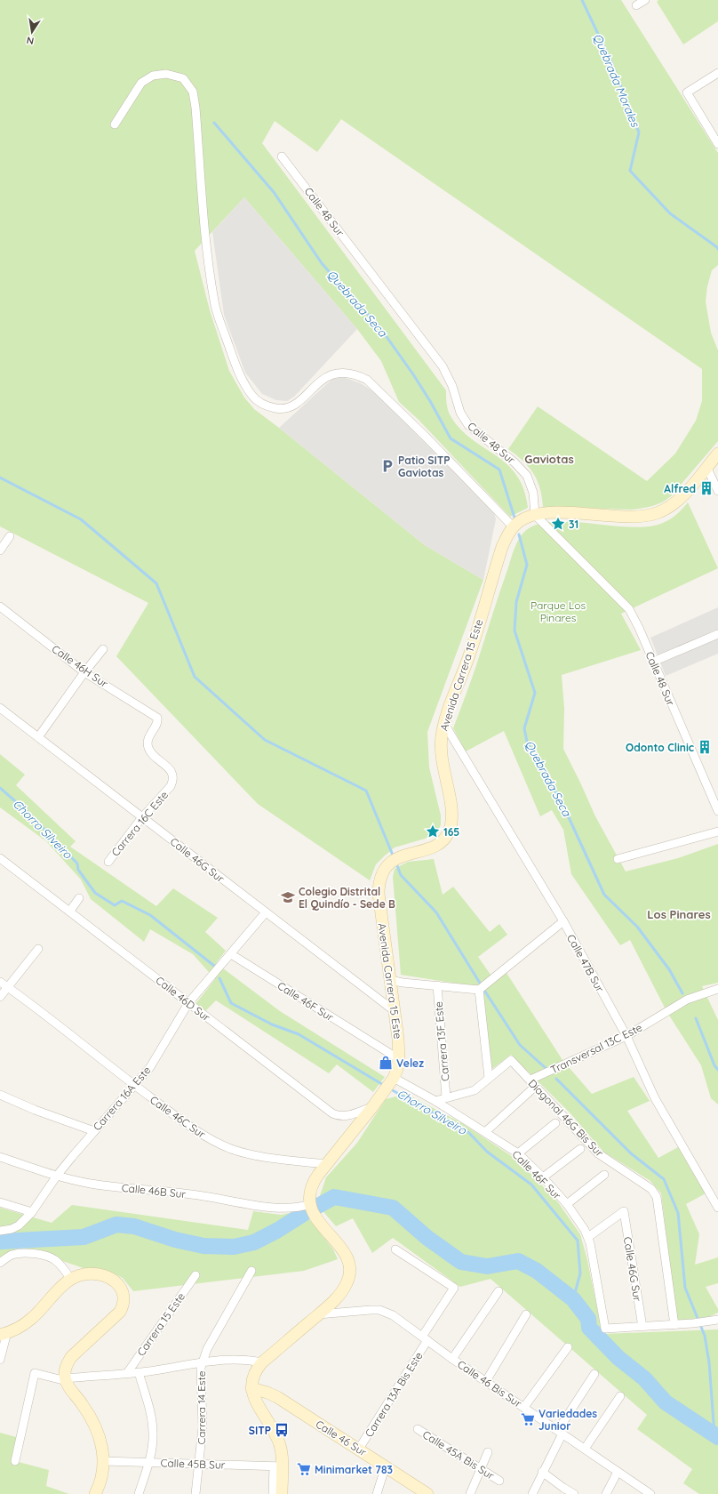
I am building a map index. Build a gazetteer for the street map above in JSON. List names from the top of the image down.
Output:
{
  "streets": {
    "main road": ["Avenida Carrera 15 Este", "Calle 46 Sur"],
    "street": [
      "Calle 48 Sur",
      "Calle 46H Sur",
      "Carrera 16C Este",
      "Calle 46G Sur",
      "Calle 47B Sur",
      "Calle 46D Sur",
      "Calle 46F Sur",
      "Carrera 13F Este",
      "Transversal 13C Este",
      "Carrera 16A Este",
      "Calle 46C Sur",
      "Diagonal 46G Bis Sur",
      "Calle 46B Sur",
      "Carrera 15 Este",
      "Calle 46 Bis Sur",
      "Carrera 13A Bis Este",
      "Carrera 14 Este",
      "Calle 45A Bis Sur",
      "Calle 45B Sur"
    ]
  },
  "crossings": [
    ["Calle 48 Sur", "Avenida Carrera 15 Este"],
    ["Calle 46H Sur", "Carrera 16C Este"],
    ["Avenida Carrera 15 Este", "Calle 46G Sur"],
    ["Avenida Carrera 15 Este", "Calle 47B Sur"],
    ["Avenida Carrera 15 Este", "Calle 46D Sur"],
    ["Avenida Carrera 15 Este", "Calle 46F Sur"],
    ["Avenida Carrera 15 Este", "Calle 46C Sur"],
    ["Avenida Carrera 15 Este", "Calle 46B Sur"],
    ["Carrera 16C Este", "Calle 46G Sur"],
    ["Calle 46G Sur", "Calle 46F Sur"],
    ["Calle 46G Sur", "Carrera 16A Este"],
    ["Calle 47B Sur", "Transversal 13C Este"],
    ["Calle 46D Sur", "Carrera 16A Este"],
    ["Calle 46F Sur", "Carrera 16A Este"],
    ["Transversal 13C Este", "Diagonal 46G Bis Sur"],
    ["Carrera 16A Este", "Calle 46C Sur"],
    ["Carrera 16A Este", "Calle 46B Sur"],
    ["Carrera 15 Este", "Calle 45B Sur"],
    ["Calle 46 Bis Sur", "Carrera 13A Bis Este"],
    ["Carrera 13A Bis Este", "Calle 46 Sur"],
    ["Carrera 14 Este", "Calle 45B Sur"]
  ],
  "districts": ["Gaviotas", "Los Pinares"],
  "water": ["Quebrada Morales", "Quebrada Seca", "Chorro Silveiro"],
  "parks": ["Parque Los Pinares"],
  "places": {
    "parking": ["Patio SITP Gaviotas"],
    "building": ["Alfred", "Odonto Clinic"],
    "place": ["31", "165"],
    "school or university": ["Colegio Distrital El Quindío - Sede B"],
    "shop": ["Velez"],
    "supermarket": ["Variedades Junior", "Minimarket 783"],
    "bus stop": ["SITP"]
  },
  "north": "bottom"
}
